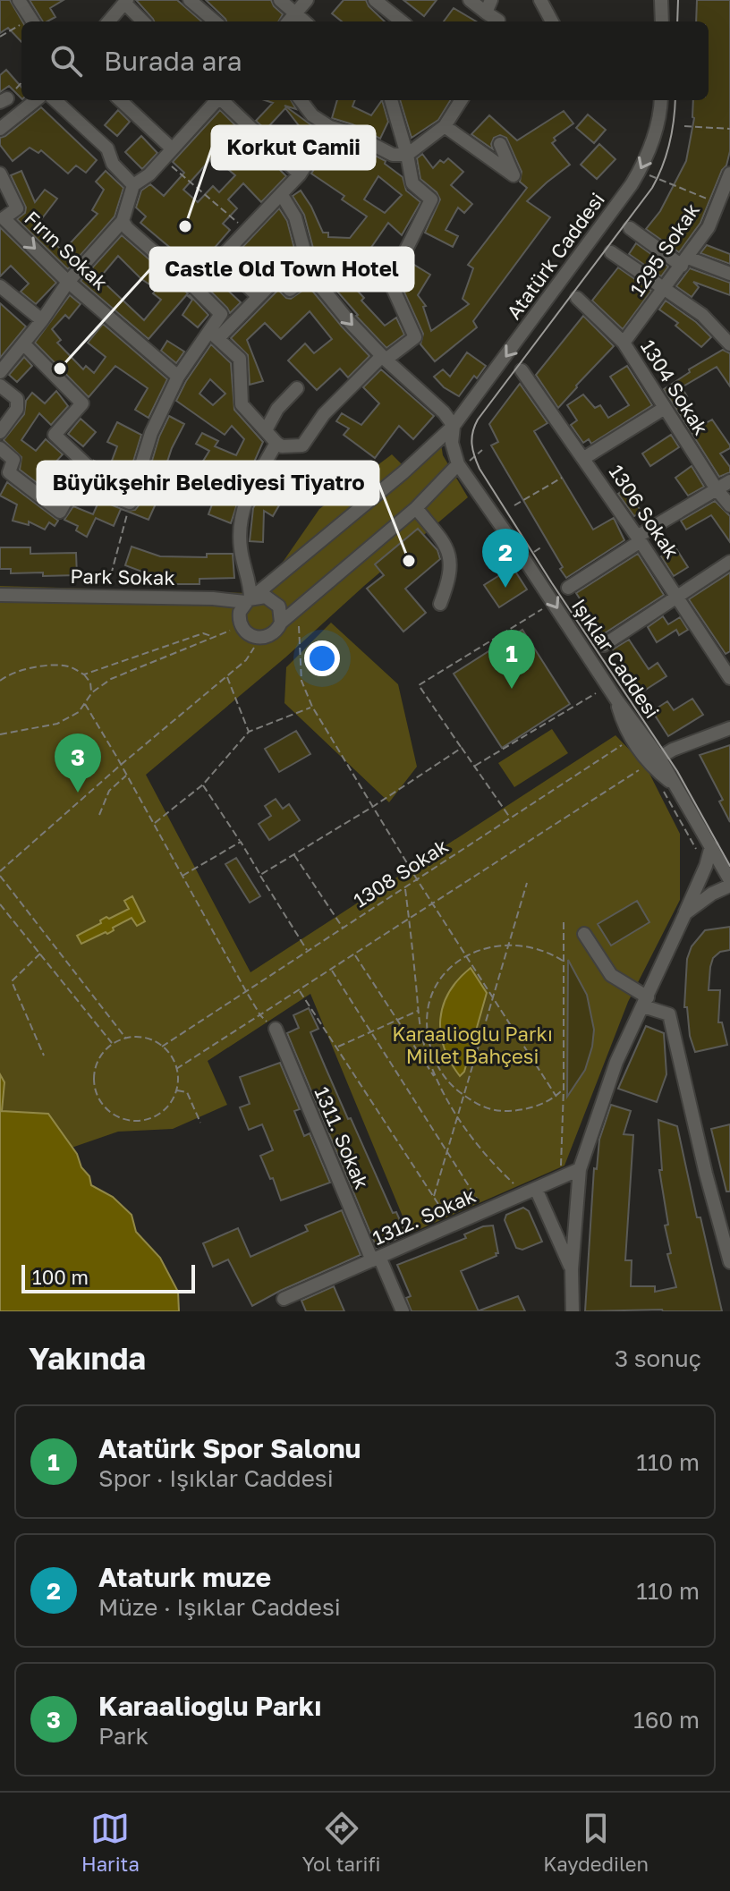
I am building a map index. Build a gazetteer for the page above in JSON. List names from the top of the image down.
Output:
{
  "streets": {
    "street": [
      "1295 Sokak",
      "Fırın Sokak",
      "Atatürk Caddesi",
      "1304 Sokak",
      "1306 Sokak",
      "Park Sokak",
      "Işıklar Caddesi",
      "1311. Sokak",
      "1312. Sokak"
    ],
    "path": ["1308 Sokak"]
  },
  "crossings": [
    ["1295 Sokak", "1304 Sokak"],
    ["Atatürk Caddesi", "Park Sokak"],
    ["1311. Sokak", "1312. Sokak"]
  ],
  "one_way": ["Atatürk Caddesi", "Işıklar Caddesi"],
  "parks": ["Karaalioğlu Parkı Millet Bahçesi"],
  "places": ["Korkut Camii", "Castle Old Town Hotel", "Büyükşehir Belediyesi Tiyatro"],
  "scale_bar": "100 m",
  "page": {
    "search": "Burada ara",
    "pins": ["2", "1", "3"],
    "scale": "100 m",
    "heading": ["Yakında", "3 sonuç"],
    "list": [
      {
        "mark": "1",
        "name": "Atatürk Spor Salonu",
        "note": "Spor · Işıklar Caddesi",
        "value": "110 m"
      },
      {
        "mark": "2",
        "name": "Ataturk muze",
        "note": "Müze · Işıklar Caddesi",
        "value": "110 m"
      },
      {
        "mark": "3",
        "name": "Karaalioğlu Parkı",
        "note": "Park",
        "value": "160 m"
      }
    ],
    "nav": ["Harita", "Yol tarifi", "Kaydedilen"]
  }
}
